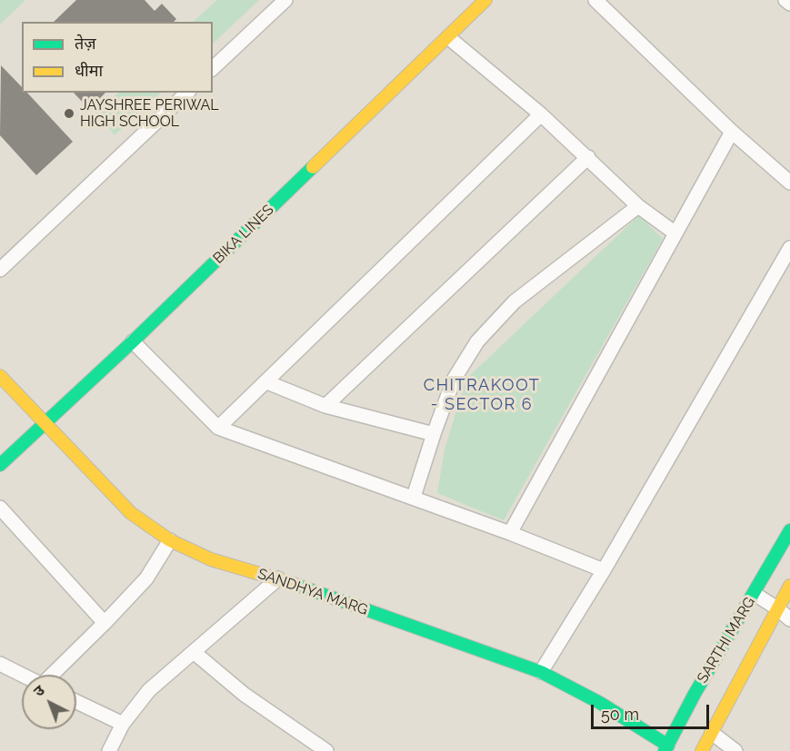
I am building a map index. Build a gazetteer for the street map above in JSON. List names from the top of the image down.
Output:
{
  "streets": {
    "street": ["BIKA LINES", "SANDHYA MARG", "SARTHI MARG"]
  },
  "crossings": [
    ["BIKA LINES", "SANDHYA MARG"],
    ["SANDHYA MARG", "SARTHI MARG"]
  ],
  "districts": ["CHITRAKOOT - SECTOR 6"],
  "places": ["JAYSHREE PERIWAL HIGH SCHOOL"],
  "legend": ["तेज़", "धीमा"],
  "scale_bar": "50 m",
  "north": "top left"
}
